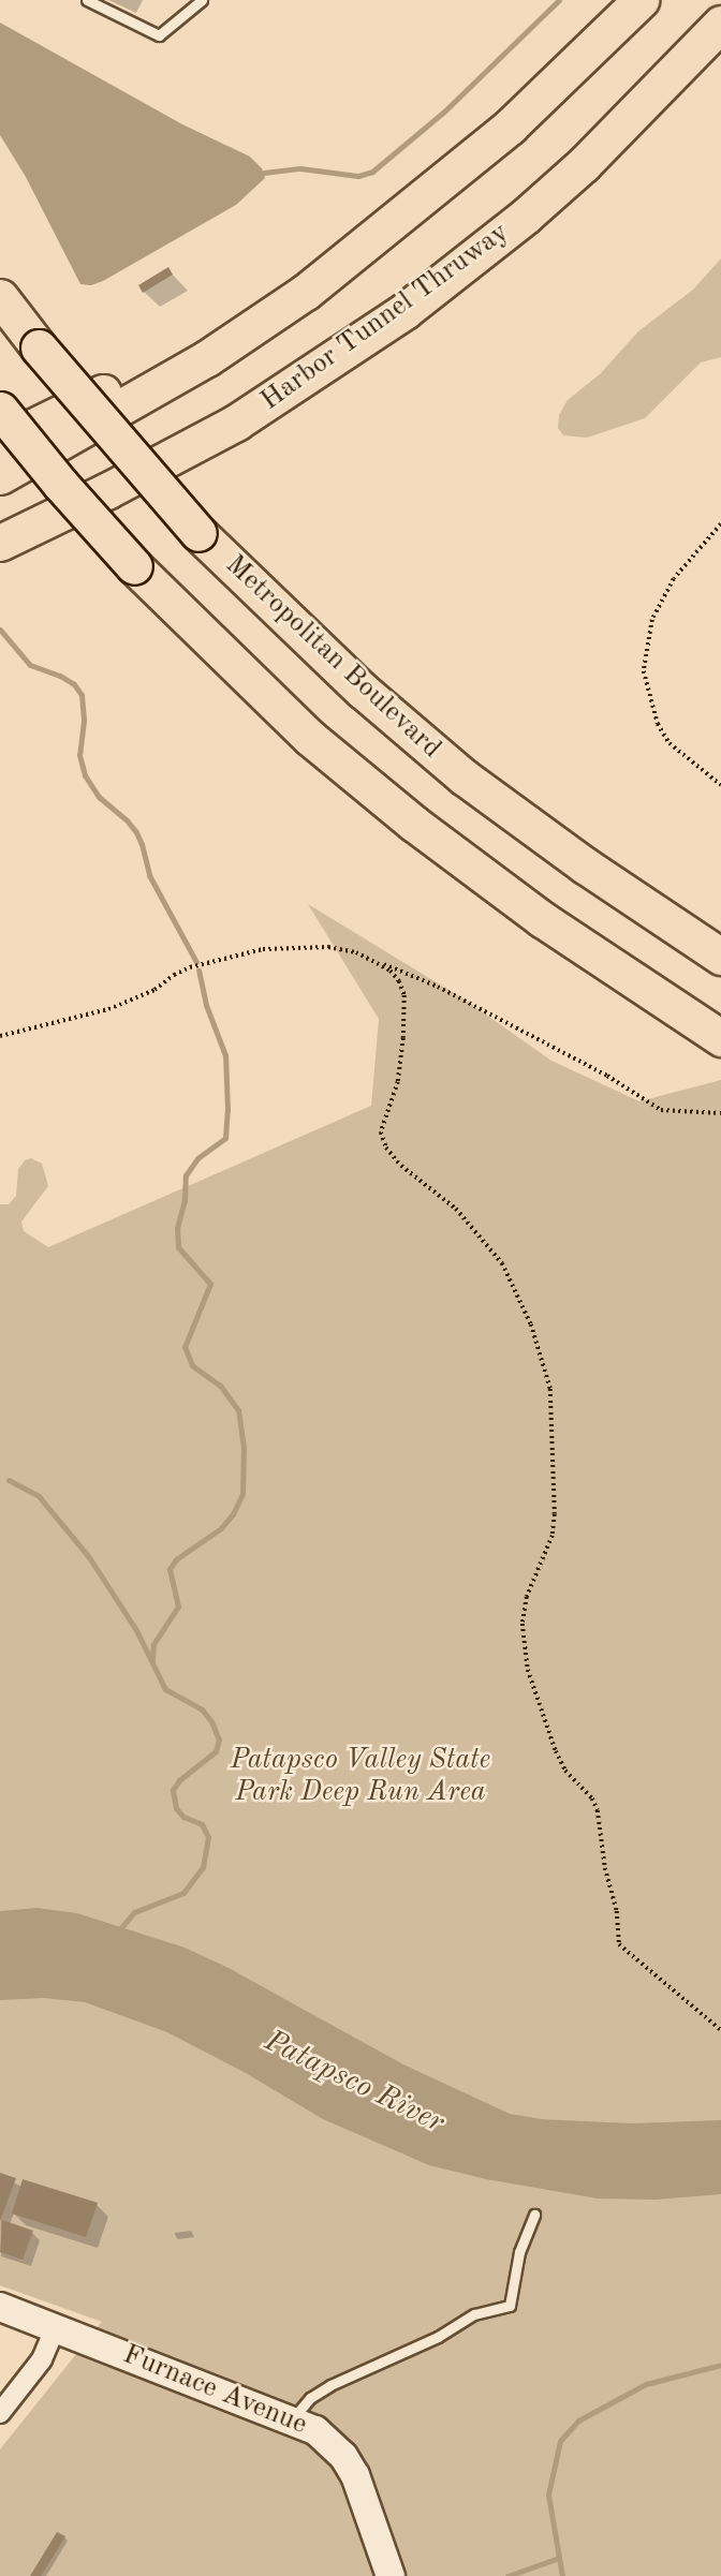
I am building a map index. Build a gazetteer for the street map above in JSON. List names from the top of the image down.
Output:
{
  "streets": {
    "highway": ["Harbor Tunnel Thruway", "Metropolitan Boulevard"],
    "street": ["Furnace Avenue"]
  },
  "water": ["Patapsco River"],
  "parks": ["Patapsco Valley State Park Deep Run Area"]
}
